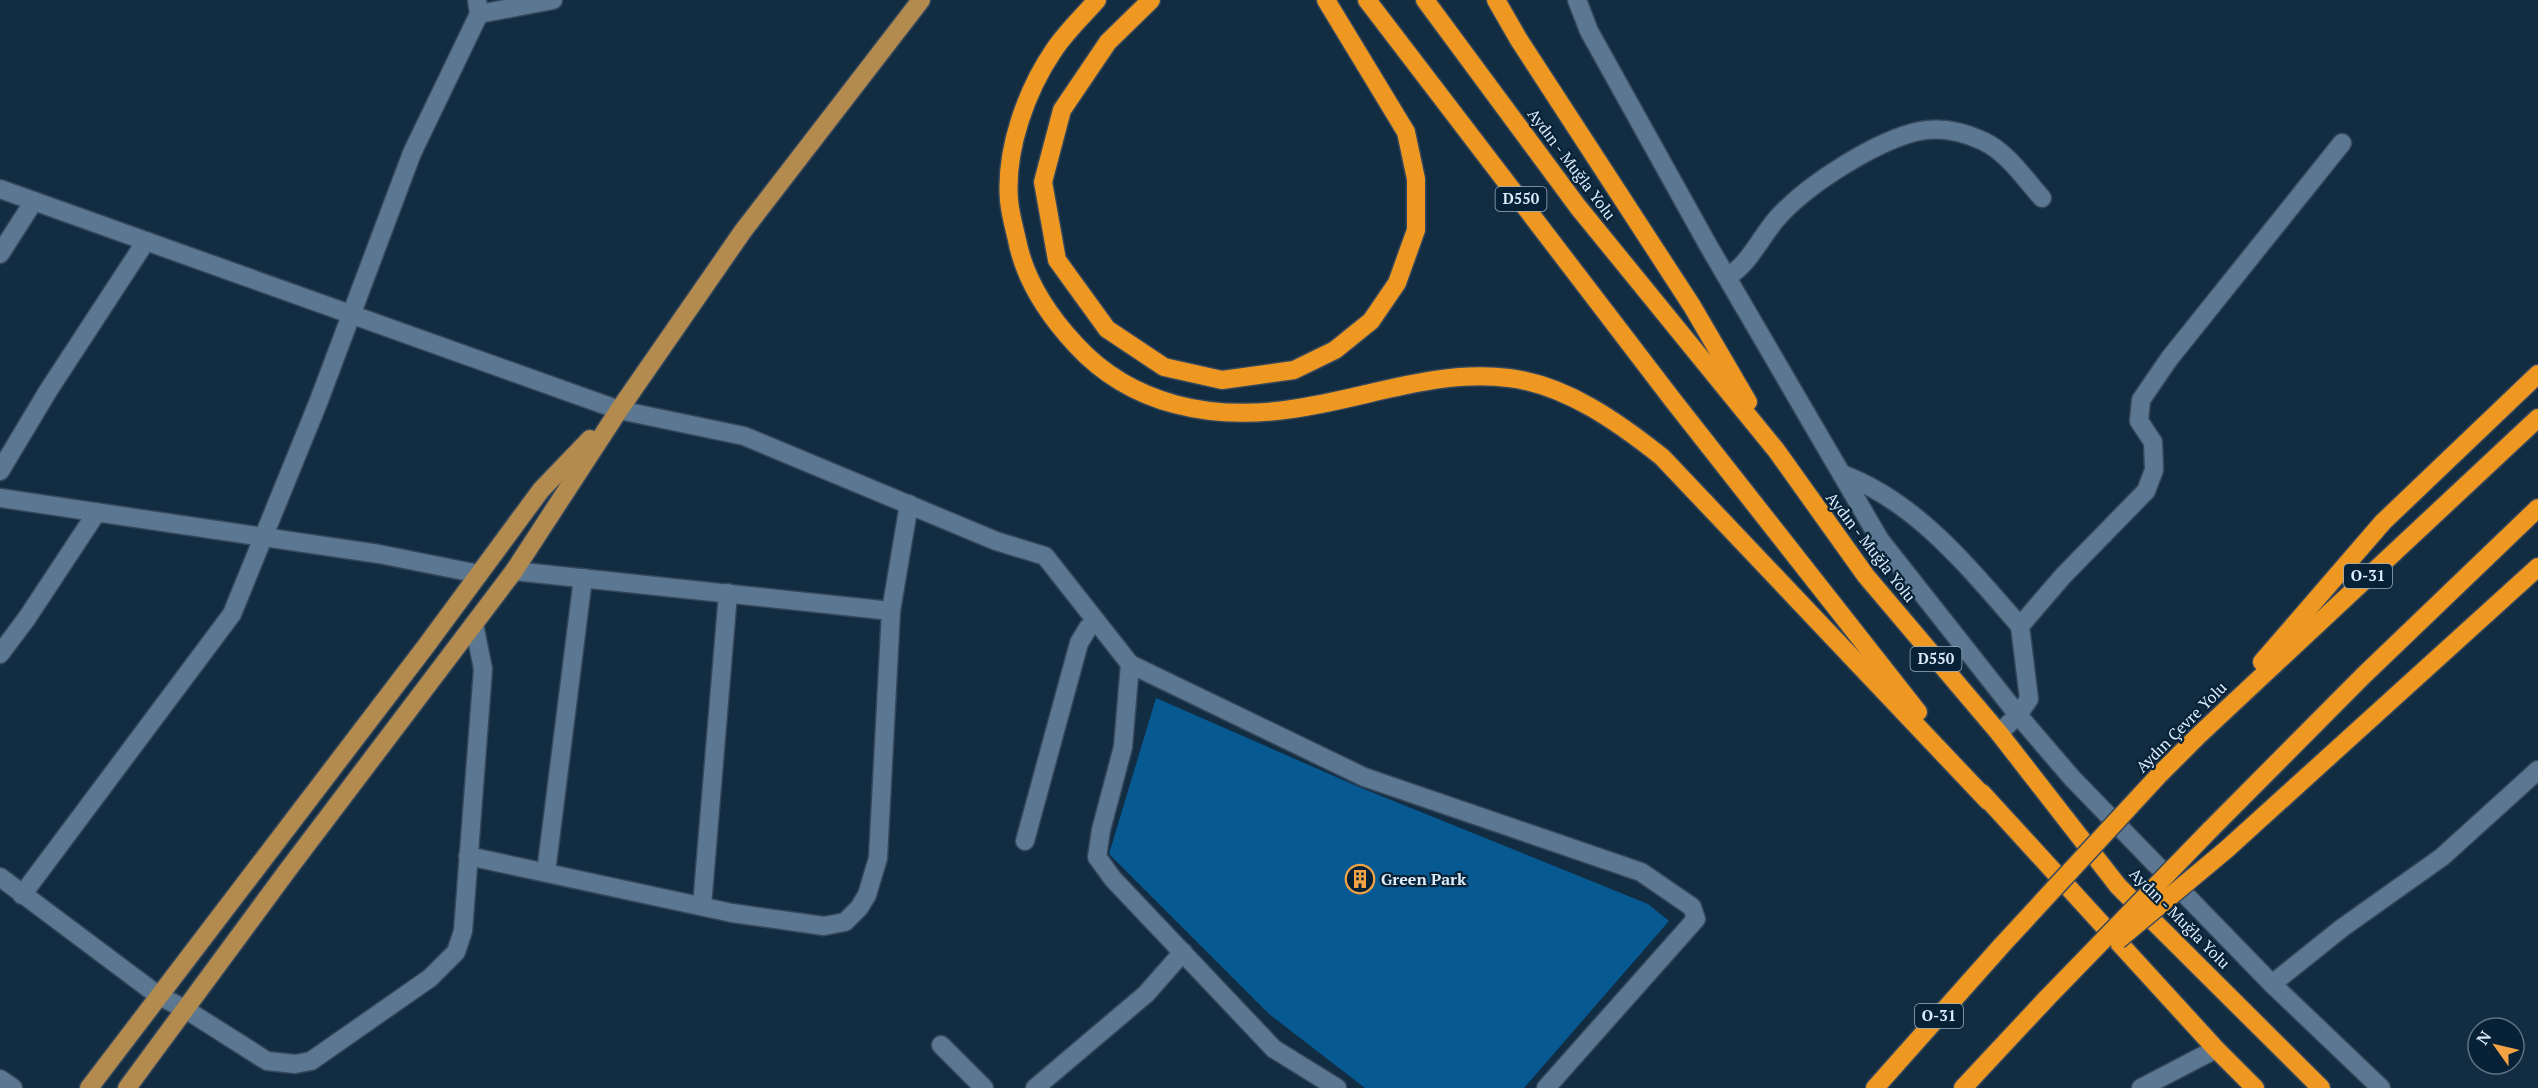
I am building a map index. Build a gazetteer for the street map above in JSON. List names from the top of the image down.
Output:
{
  "streets": {
    "highway": [
      "Aydın - Muğla Yolu",
      "D550",
      "O-31",
      "Aydın Çevre Yolu"
    ]
  },
  "places": {
    "building": ["Green Park"]
  },
  "north": "top left"
}
